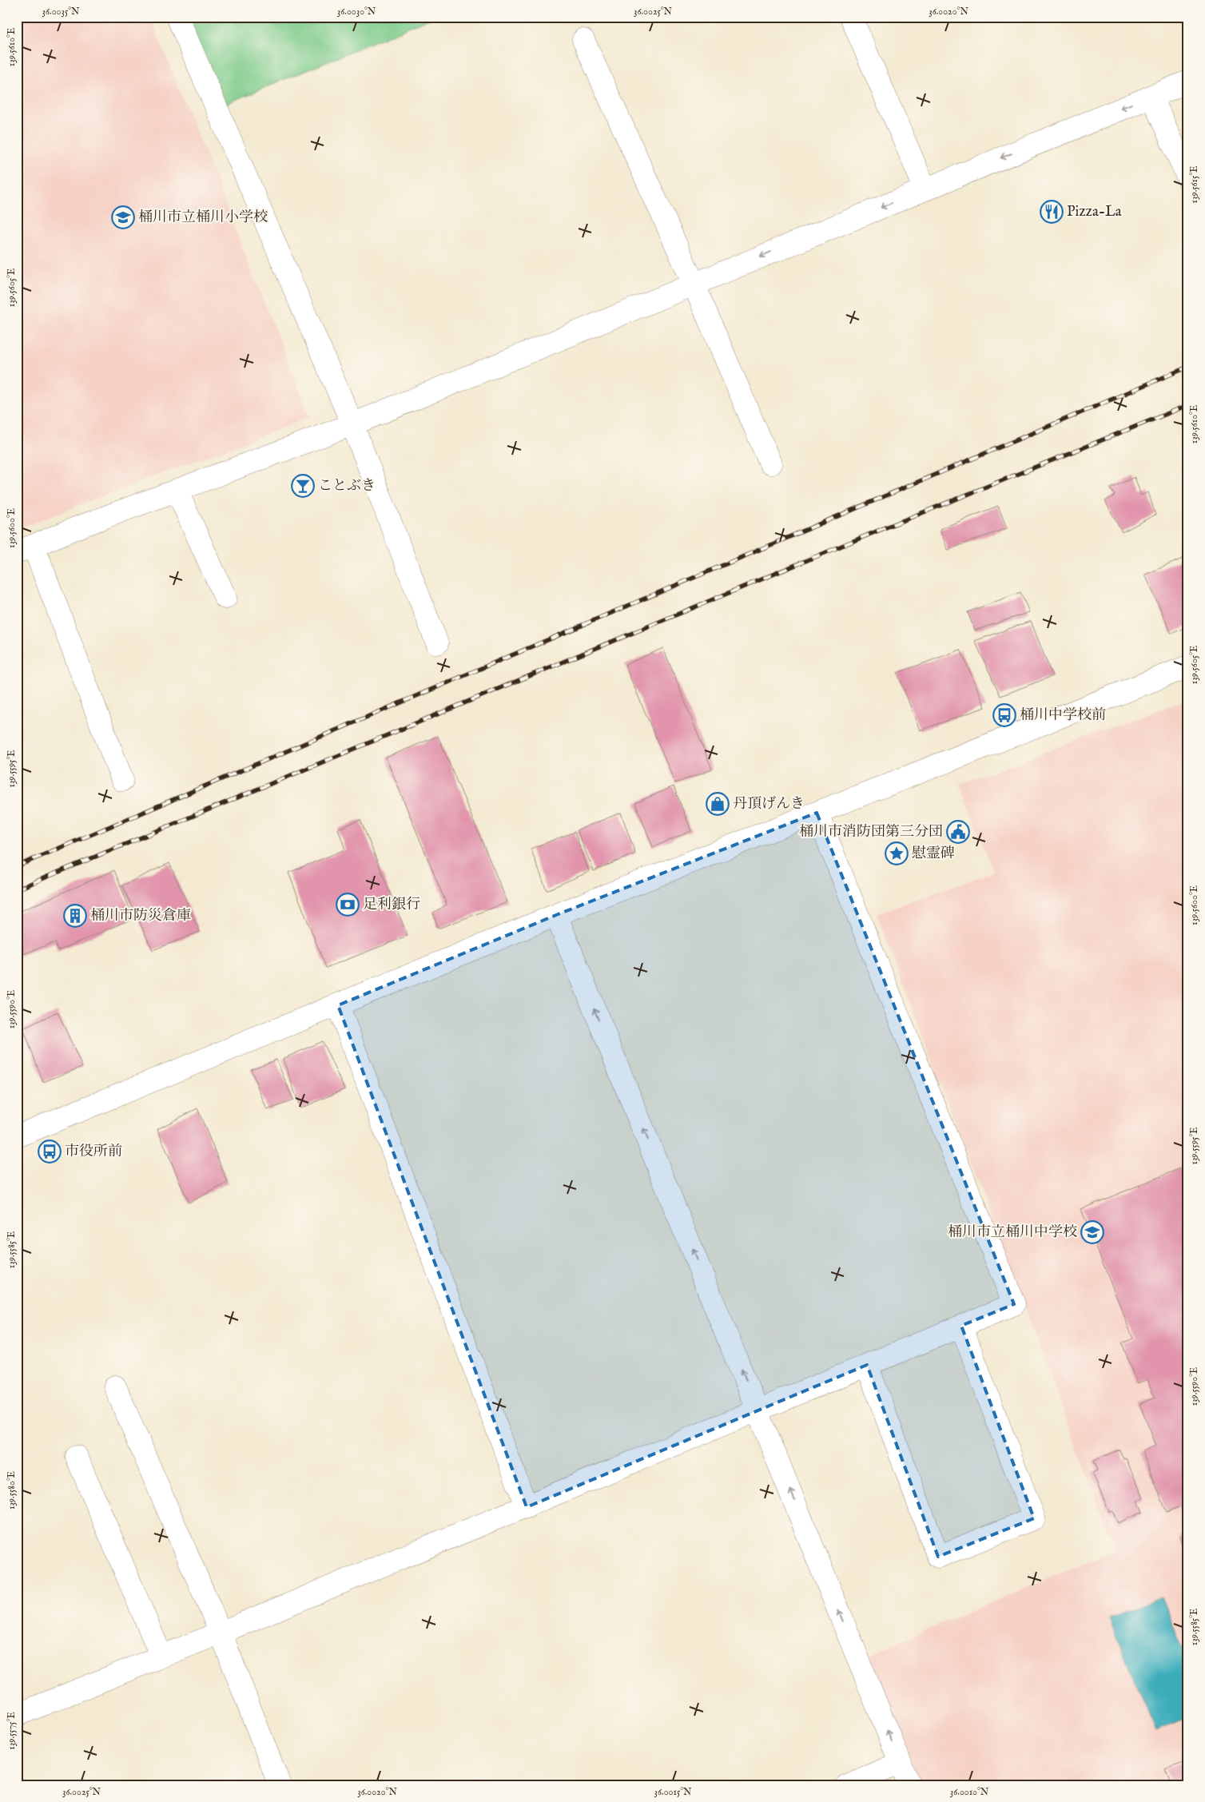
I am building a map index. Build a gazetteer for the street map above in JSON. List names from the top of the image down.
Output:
{
  "places": {
    "restaurant": ["Pizza-La"],
    "school or university": ["桶川市立桶川小学校", "桶川市立桶川中学校"],
    "bar": ["ことぶき"],
    "bus stop": ["桶川中学校前", "市役所前"],
    "shop": ["丹頂げんき"],
    "public building": ["桶川市消防団第三分団"],
    "place": ["慰霊碑"],
    "bank": ["足利銀行"],
    "building": ["桶川市防災倉庫"]
  },
  "coordinates": [
    "36.0035°N",
    "36.0030°N",
    "36.0025°N",
    "36.0020°N",
    "139.5610°E",
    "139.5615°E",
    "139.5605°E",
    "139.5600°E",
    "139.5595°E",
    "139.5590°E",
    "139.5585°E",
    "139.5580°E",
    "139.5575°E",
    "36.0015°N",
    "36.0010°N"
  ]
}
